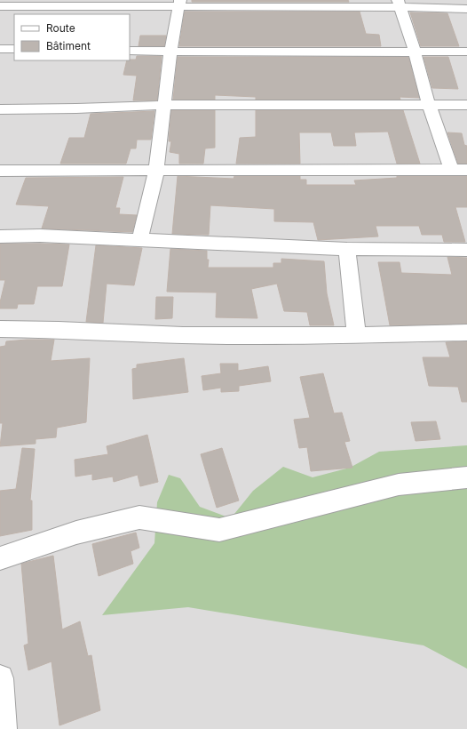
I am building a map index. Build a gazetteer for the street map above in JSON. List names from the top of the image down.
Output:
{
  "legend": ["Route", "Bâtiment"]
}
